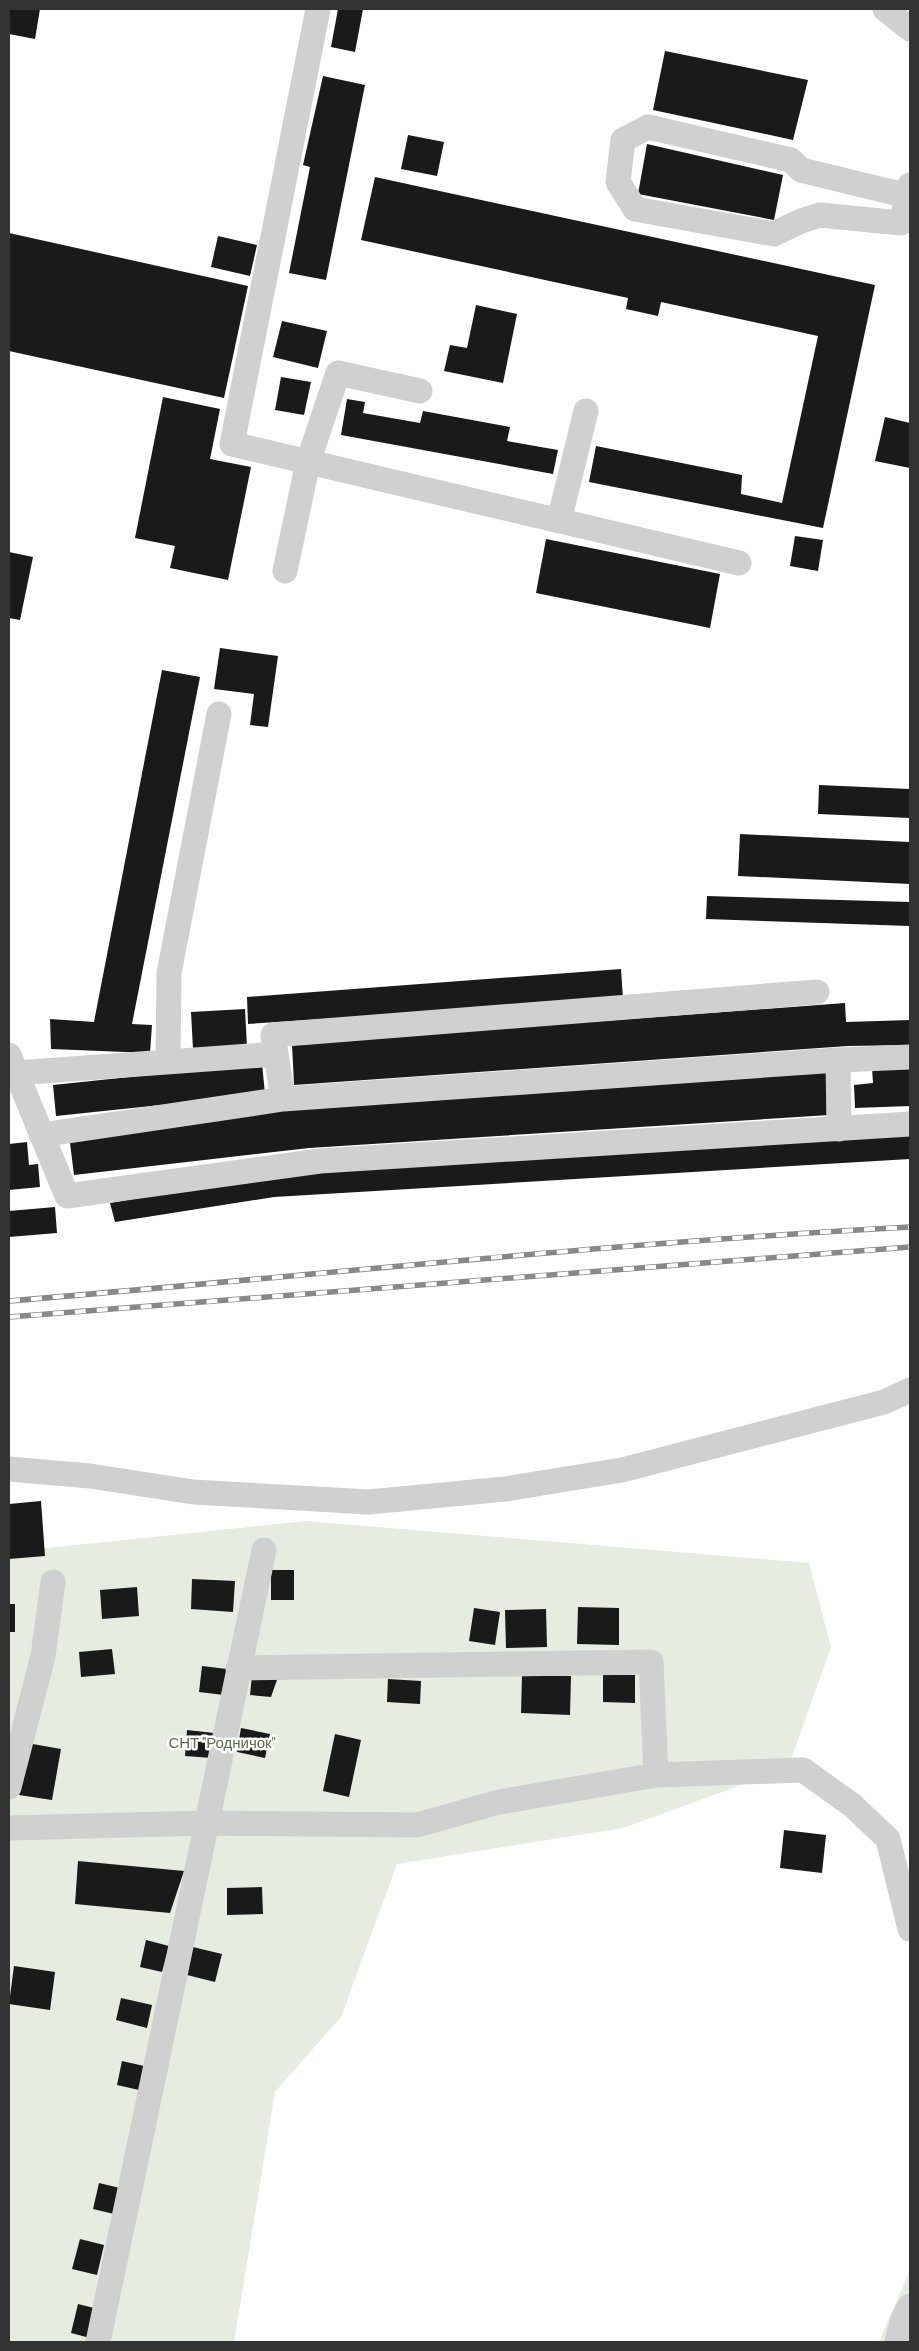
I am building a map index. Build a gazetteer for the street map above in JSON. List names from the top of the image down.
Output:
{
  "parks": ["СНТ \"Родничок\""]
}
